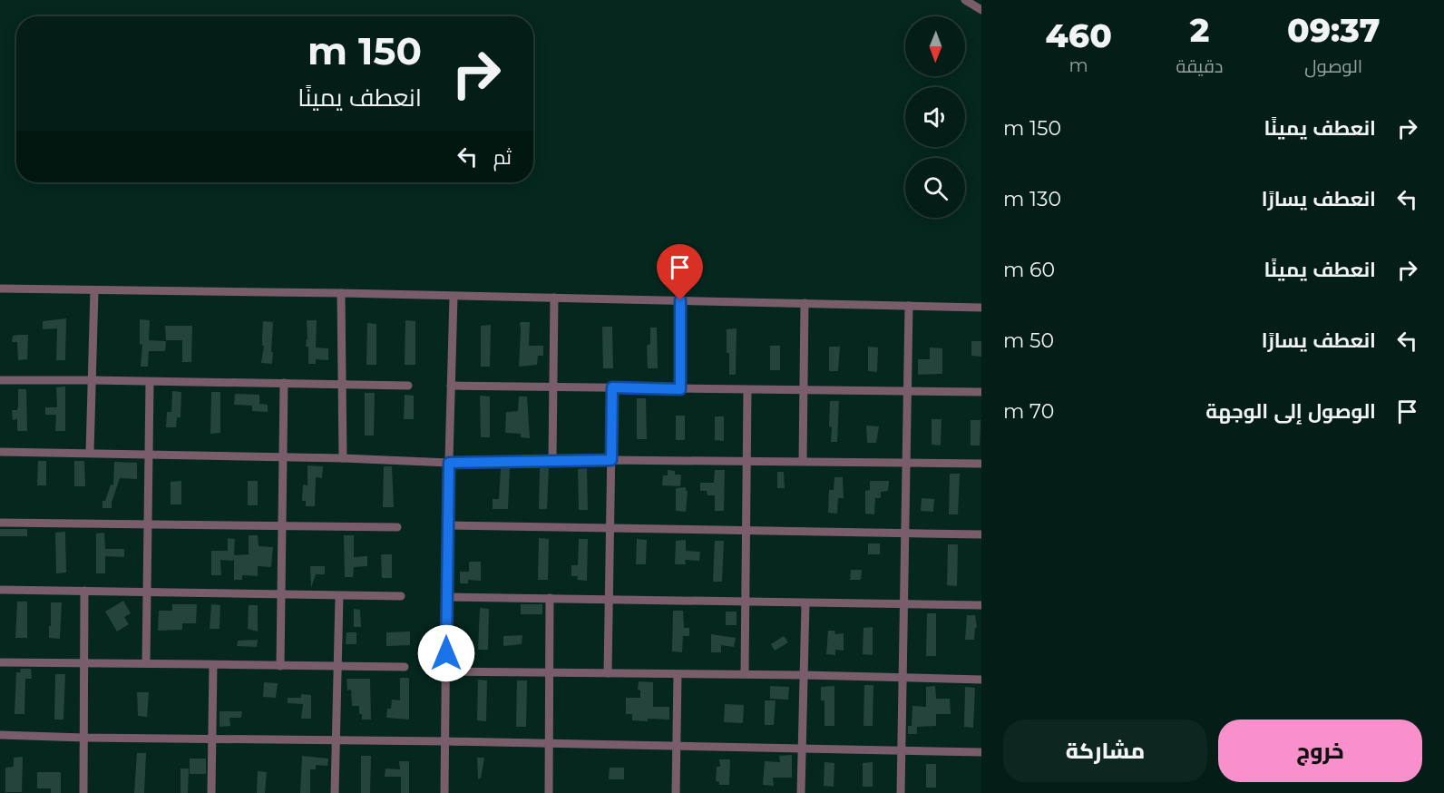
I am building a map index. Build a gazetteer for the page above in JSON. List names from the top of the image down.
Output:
{
  "north": "bottom",
  "page": {
    "eta": [
      "09:37",
      "الوصول",
      "2",
      "دقيقة",
      "460",
      "m"
    ],
    "turn": ["150 m", "انعطف يمينًا"],
    "list": [
      {
        "name": "انعطف يمينًا",
        "value": "150 m"
      },
      {
        "name": "انعطف يسارًا",
        "value": "130 m"
      },
      {
        "name": "انعطف يمينًا",
        "value": "60 m"
      },
      {
        "name": "انعطف يسارًا",
        "value": "50 m"
      },
      {
        "name": "الوصول إلى الوجهة",
        "value": "70 m"
      }
    ],
    "then": "ثم",
    "buttons": ["خروج", "مشاركة"]
  }
}
